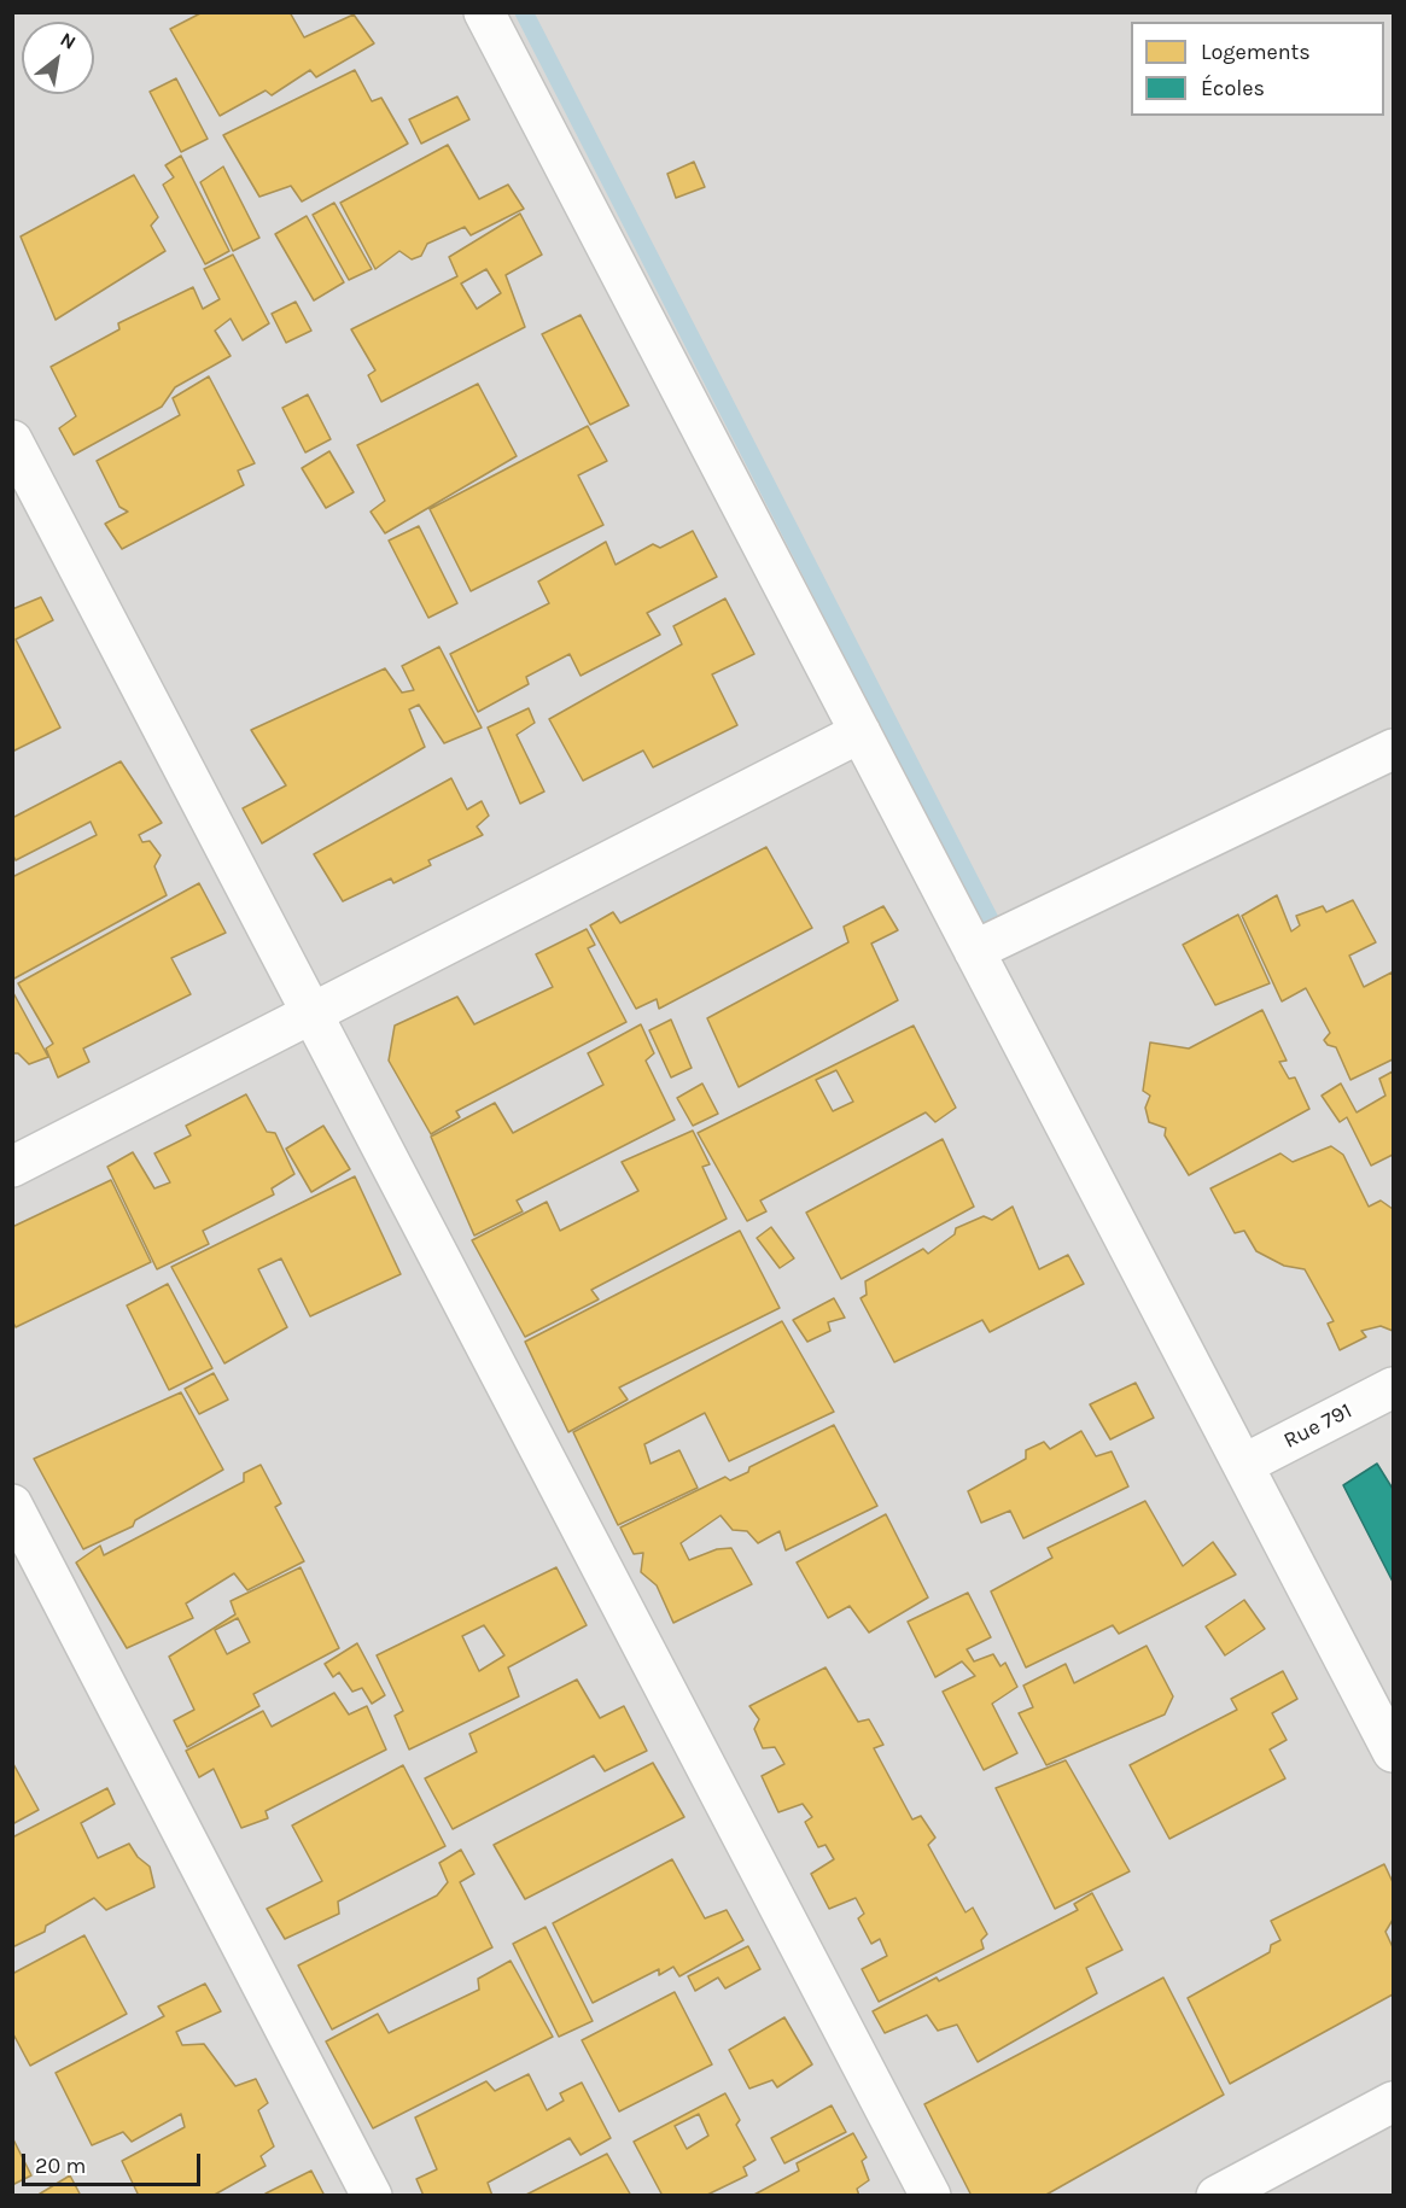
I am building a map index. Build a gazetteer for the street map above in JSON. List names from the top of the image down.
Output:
{
  "streets": {
    "street": ["Rue 791"]
  },
  "legend": ["Logements", "Écoles"],
  "scale_bar": "20 m",
  "north": "top right"
}
